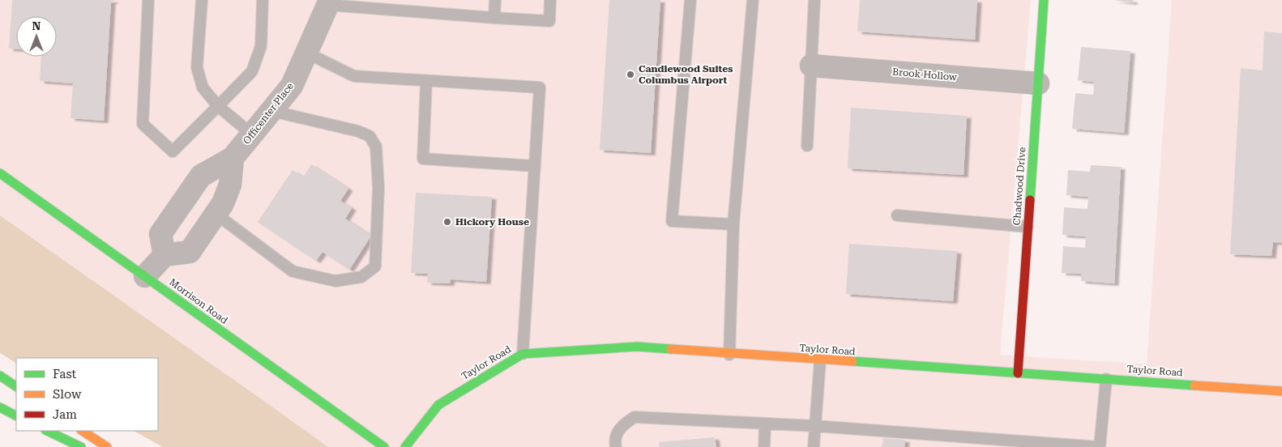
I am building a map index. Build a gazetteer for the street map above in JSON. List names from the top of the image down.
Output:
{
  "streets": {
    "main road": ["Chadwood Drive", "Morrison Road", "Taylor Road"],
    "street": ["Brook Hollow", "Officenter Place"]
  },
  "crossings": [
    ["Brook Hollow", "Chadwood Drive"],
    ["Chadwood Drive", "Taylor Road"]
  ],
  "places": ["Candlewood Suites Columbus Airport", "Hickory House"],
  "legend": ["Fast", "Slow", "Jam"],
  "north": "top"
}
